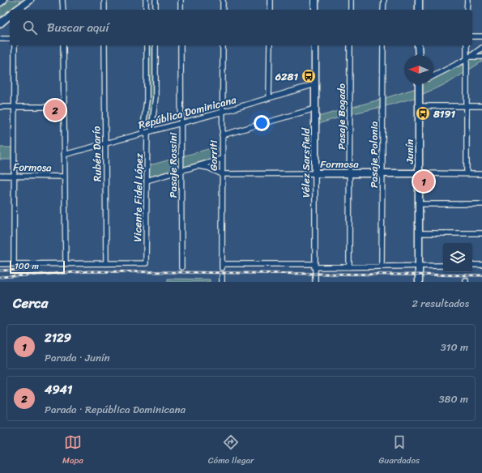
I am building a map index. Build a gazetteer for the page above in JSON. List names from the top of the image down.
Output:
{
  "streets": {
    "main road": ["Junín", "Vélez Sarsfield", "Formosa"],
    "street": [
      "República Dominicana",
      "Pasaje Bogado",
      "Rubén Darío",
      "Pasaje Polonia",
      "Gorriti",
      "Pasaje Rossini",
      "Vicente Fidel López"
    ]
  },
  "crossings": [
    ["República Dominicana", "Rubén Darío"],
    ["República Dominicana", "Gorriti"],
    ["República Dominicana", "Vélez Sarsfield"],
    ["República Dominicana", "Pasaje Rossini"],
    ["República Dominicana", "Vicente Fidel López"],
    ["Pasaje Bogado", "Formosa"],
    ["Junín", "Formosa"],
    ["Rubén Darío", "Vicente Fidel López"],
    ["Pasaje Polonia", "Formosa"],
    ["Gorriti", "Vélez Sarsfield"],
    ["Gorriti", "Formosa"],
    ["Vélez Sarsfield", "Formosa"]
  ],
  "places": {
    "bus stop": ["6281", "8191"]
  },
  "scale_bar": "100 m",
  "north": "left",
  "page": {
    "search": "Buscar aquí",
    "pins": ["2", "1"],
    "scale": "100 m",
    "heading": ["Cerca", "2 resultados"],
    "list": [
      {
        "mark": "1",
        "name": "2129",
        "note": "Parada · Junín",
        "value": "310 m"
      },
      {
        "mark": "2",
        "name": "4941",
        "note": "Parada · República Dominicana",
        "value": "380 m"
      }
    ],
    "nav": ["Mapa", "Cómo llegar", "Guardados"]
  }
}
